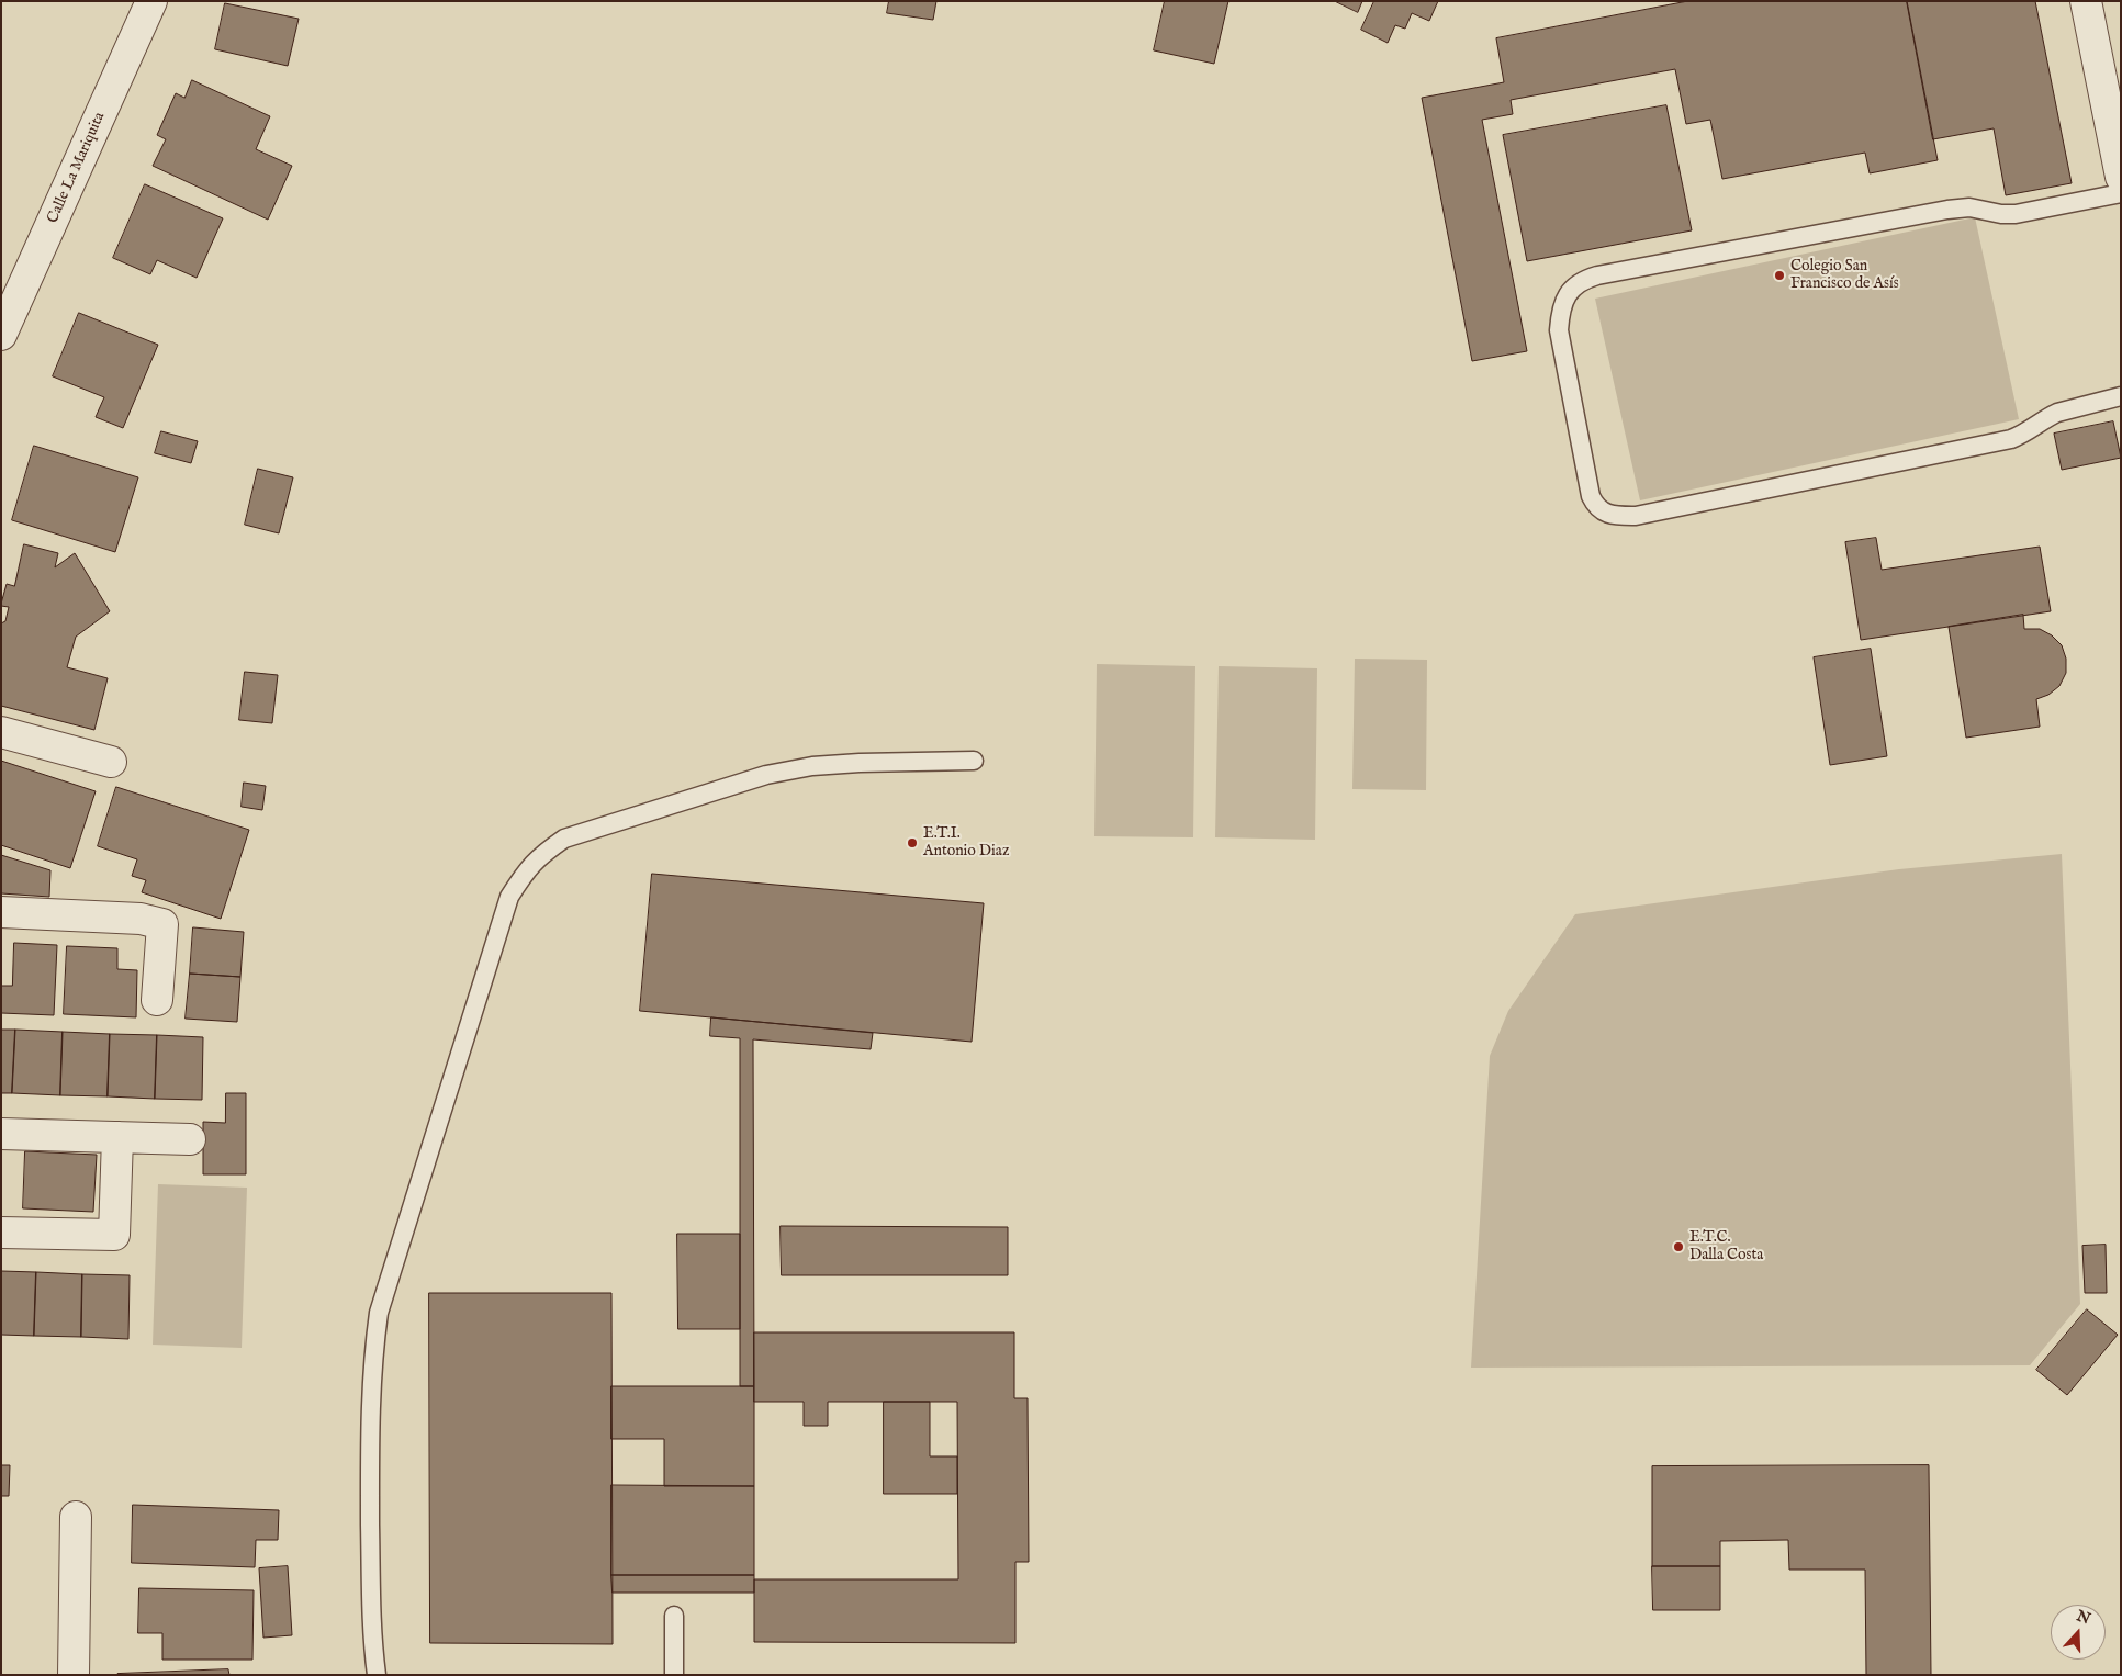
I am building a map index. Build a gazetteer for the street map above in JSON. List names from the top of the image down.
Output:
{
  "streets": {
    "street": ["Calle La Mariquita"]
  },
  "places": ["Colegio San Francisco de Asís", "E.T.I. Antonio Diaz", "E.T.C. Dalla Costa"],
  "north": "top"
}
